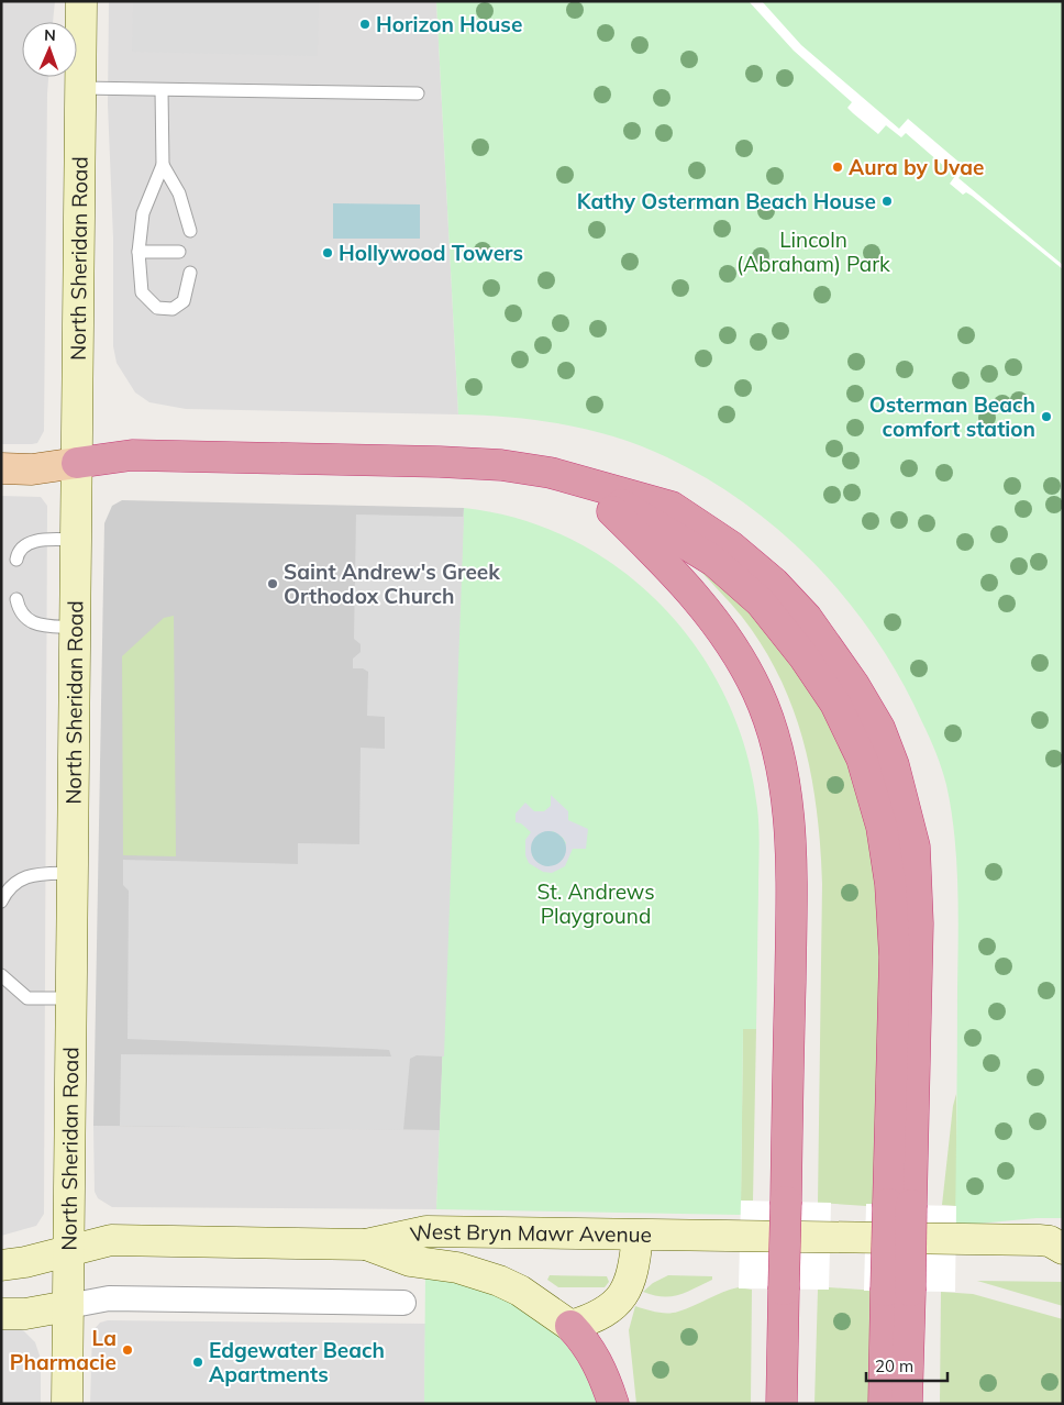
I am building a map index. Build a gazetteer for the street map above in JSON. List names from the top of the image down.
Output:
{
  "streets": {
    "main road": ["North Sheridan Road", "West Bryn Mawr Avenue"]
  },
  "crossings": [
    ["North Sheridan Road", "West Bryn Mawr Avenue"]
  ],
  "parks": ["Lincoln (Abraham) Park", "St. Andrews Playground"],
  "places": [
    "Horizon House",
    "Aura by Uvae",
    "Kathy Osterman Beach House",
    "Hollywood Towers",
    "Osterman Beach comfort station",
    "Saint Andrew's Greek Orthodox Church",
    "La Pharmacie",
    "Edgewater Beach Apartments"
  ],
  "scale_bar": "20 m",
  "north": "top"
}
